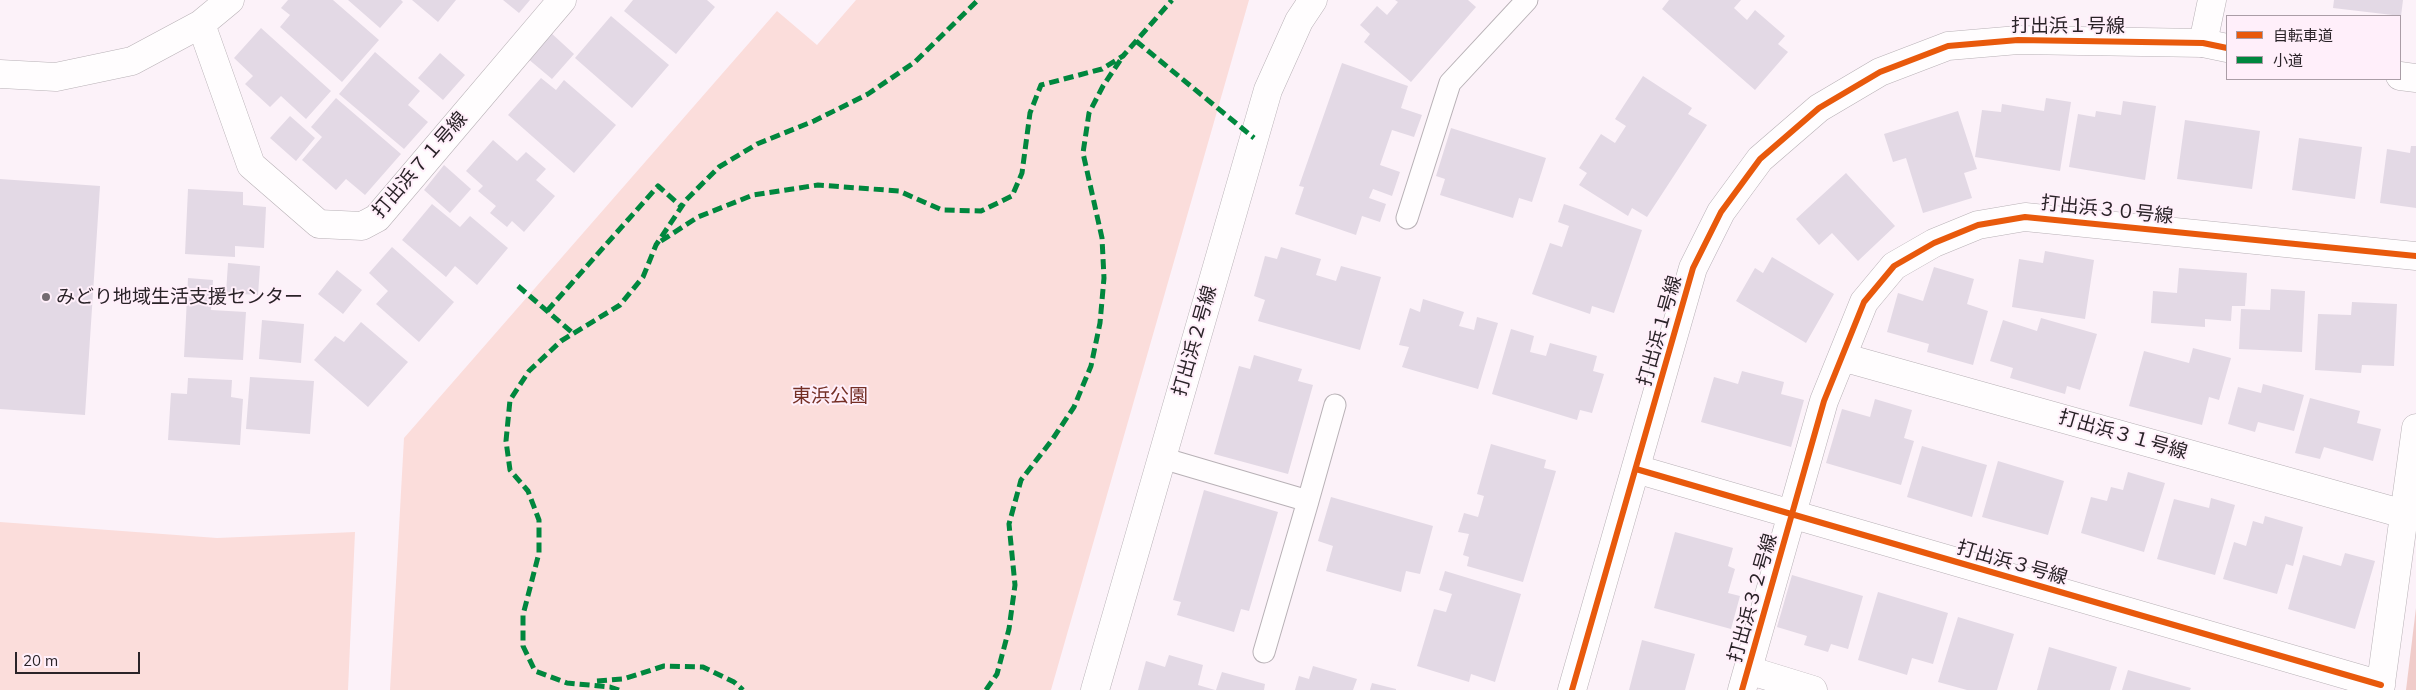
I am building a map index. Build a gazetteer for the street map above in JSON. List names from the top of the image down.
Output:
{
  "streets": {
    "street": [
      "打出浜１号線",
      "打出浜７１号線",
      "打出浜３０号線",
      "打出浜２号線",
      "打出浜３１号線",
      "打出浜３号線",
      "打出浜３２号線"
    ]
  },
  "crossings": [
    ["打出浜１号線", "打出浜３号線"],
    ["打出浜３０号線", "打出浜３１号線"],
    ["打出浜３０号線", "打出浜３号線"],
    ["打出浜３０号線", "打出浜３２号線"],
    ["打出浜３号線", "打出浜３２号線"]
  ],
  "parks": ["東浜公園"],
  "places": ["みどり地域生活支援センター"],
  "legend": ["自転車道", "小道"],
  "scale_bar": "20 m"
}
